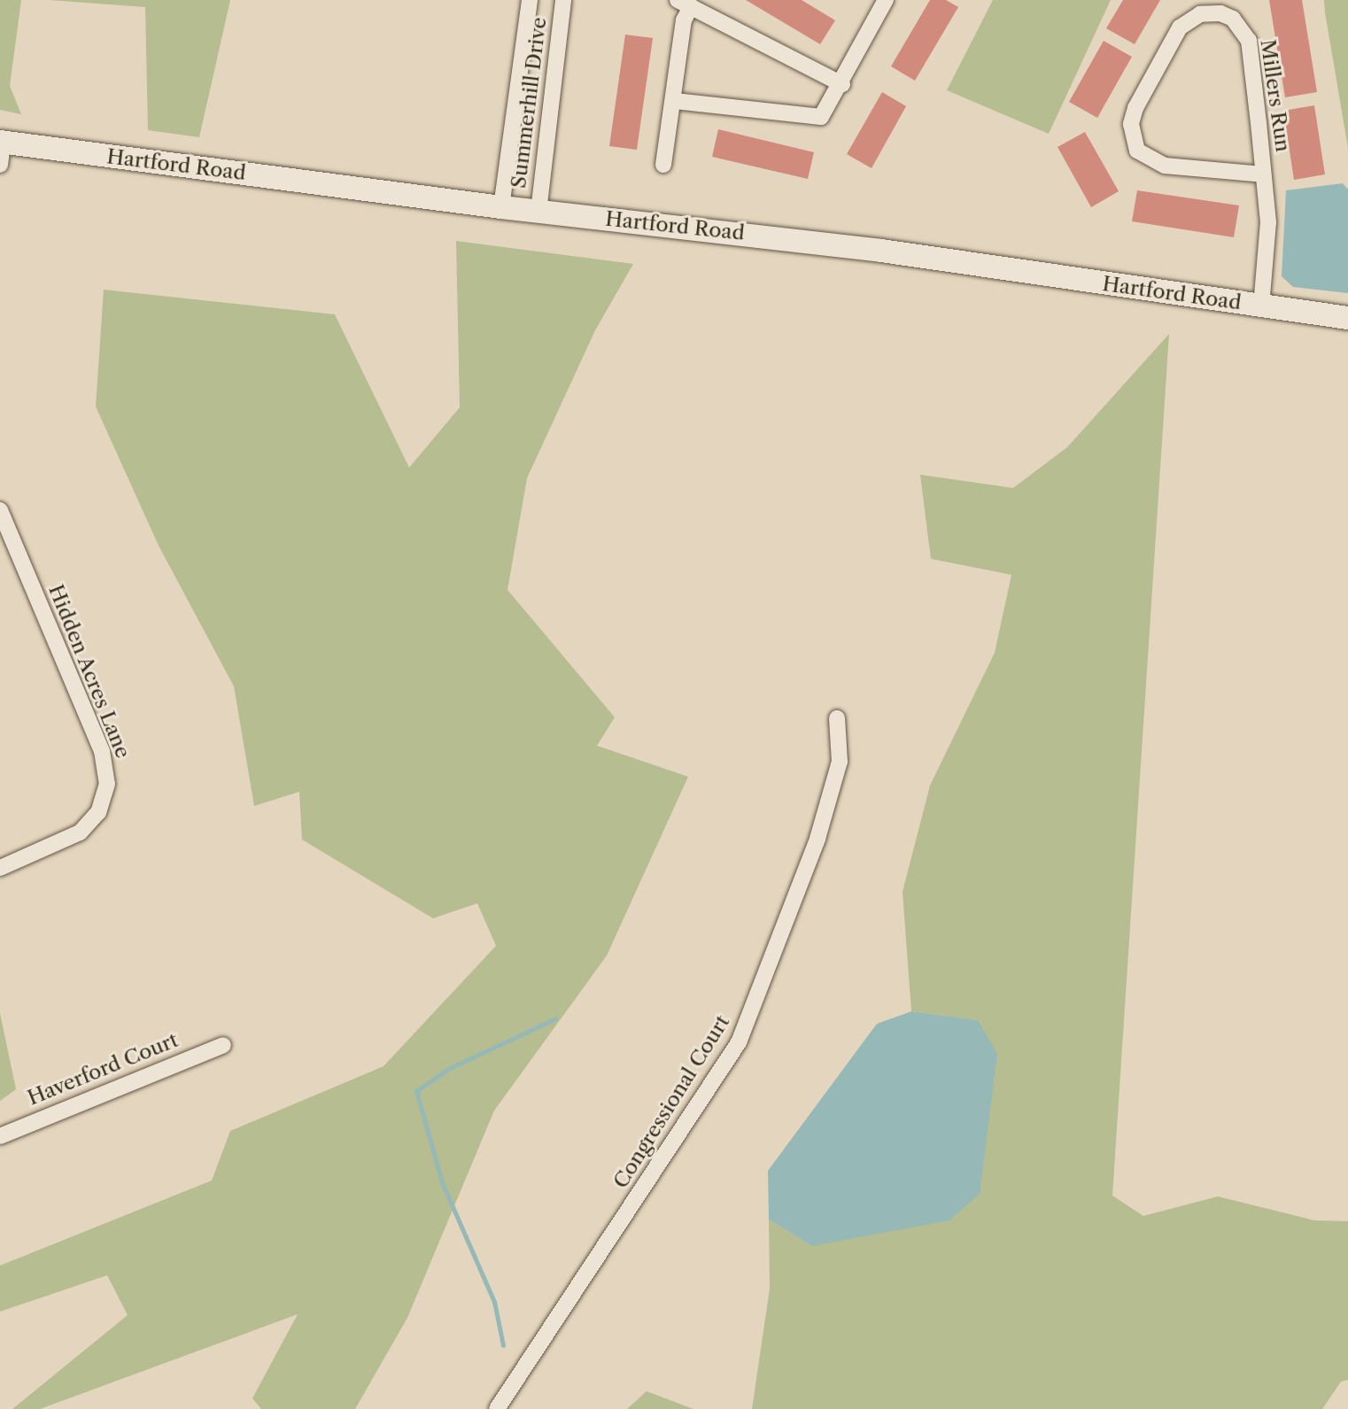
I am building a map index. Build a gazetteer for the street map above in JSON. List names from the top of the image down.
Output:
{
  "streets": {
    "main road": ["Hartford Road"],
    "street": [
      "Millers Run",
      "Summerhill Drive",
      "Hidden Acres Lane",
      "Haverford Court",
      "Congressional Court"
    ]
  },
  "crossings": [
    ["Millers Run", "Hartford Road"],
    ["Summerhill Drive", "Hartford Road"]
  ]
}
